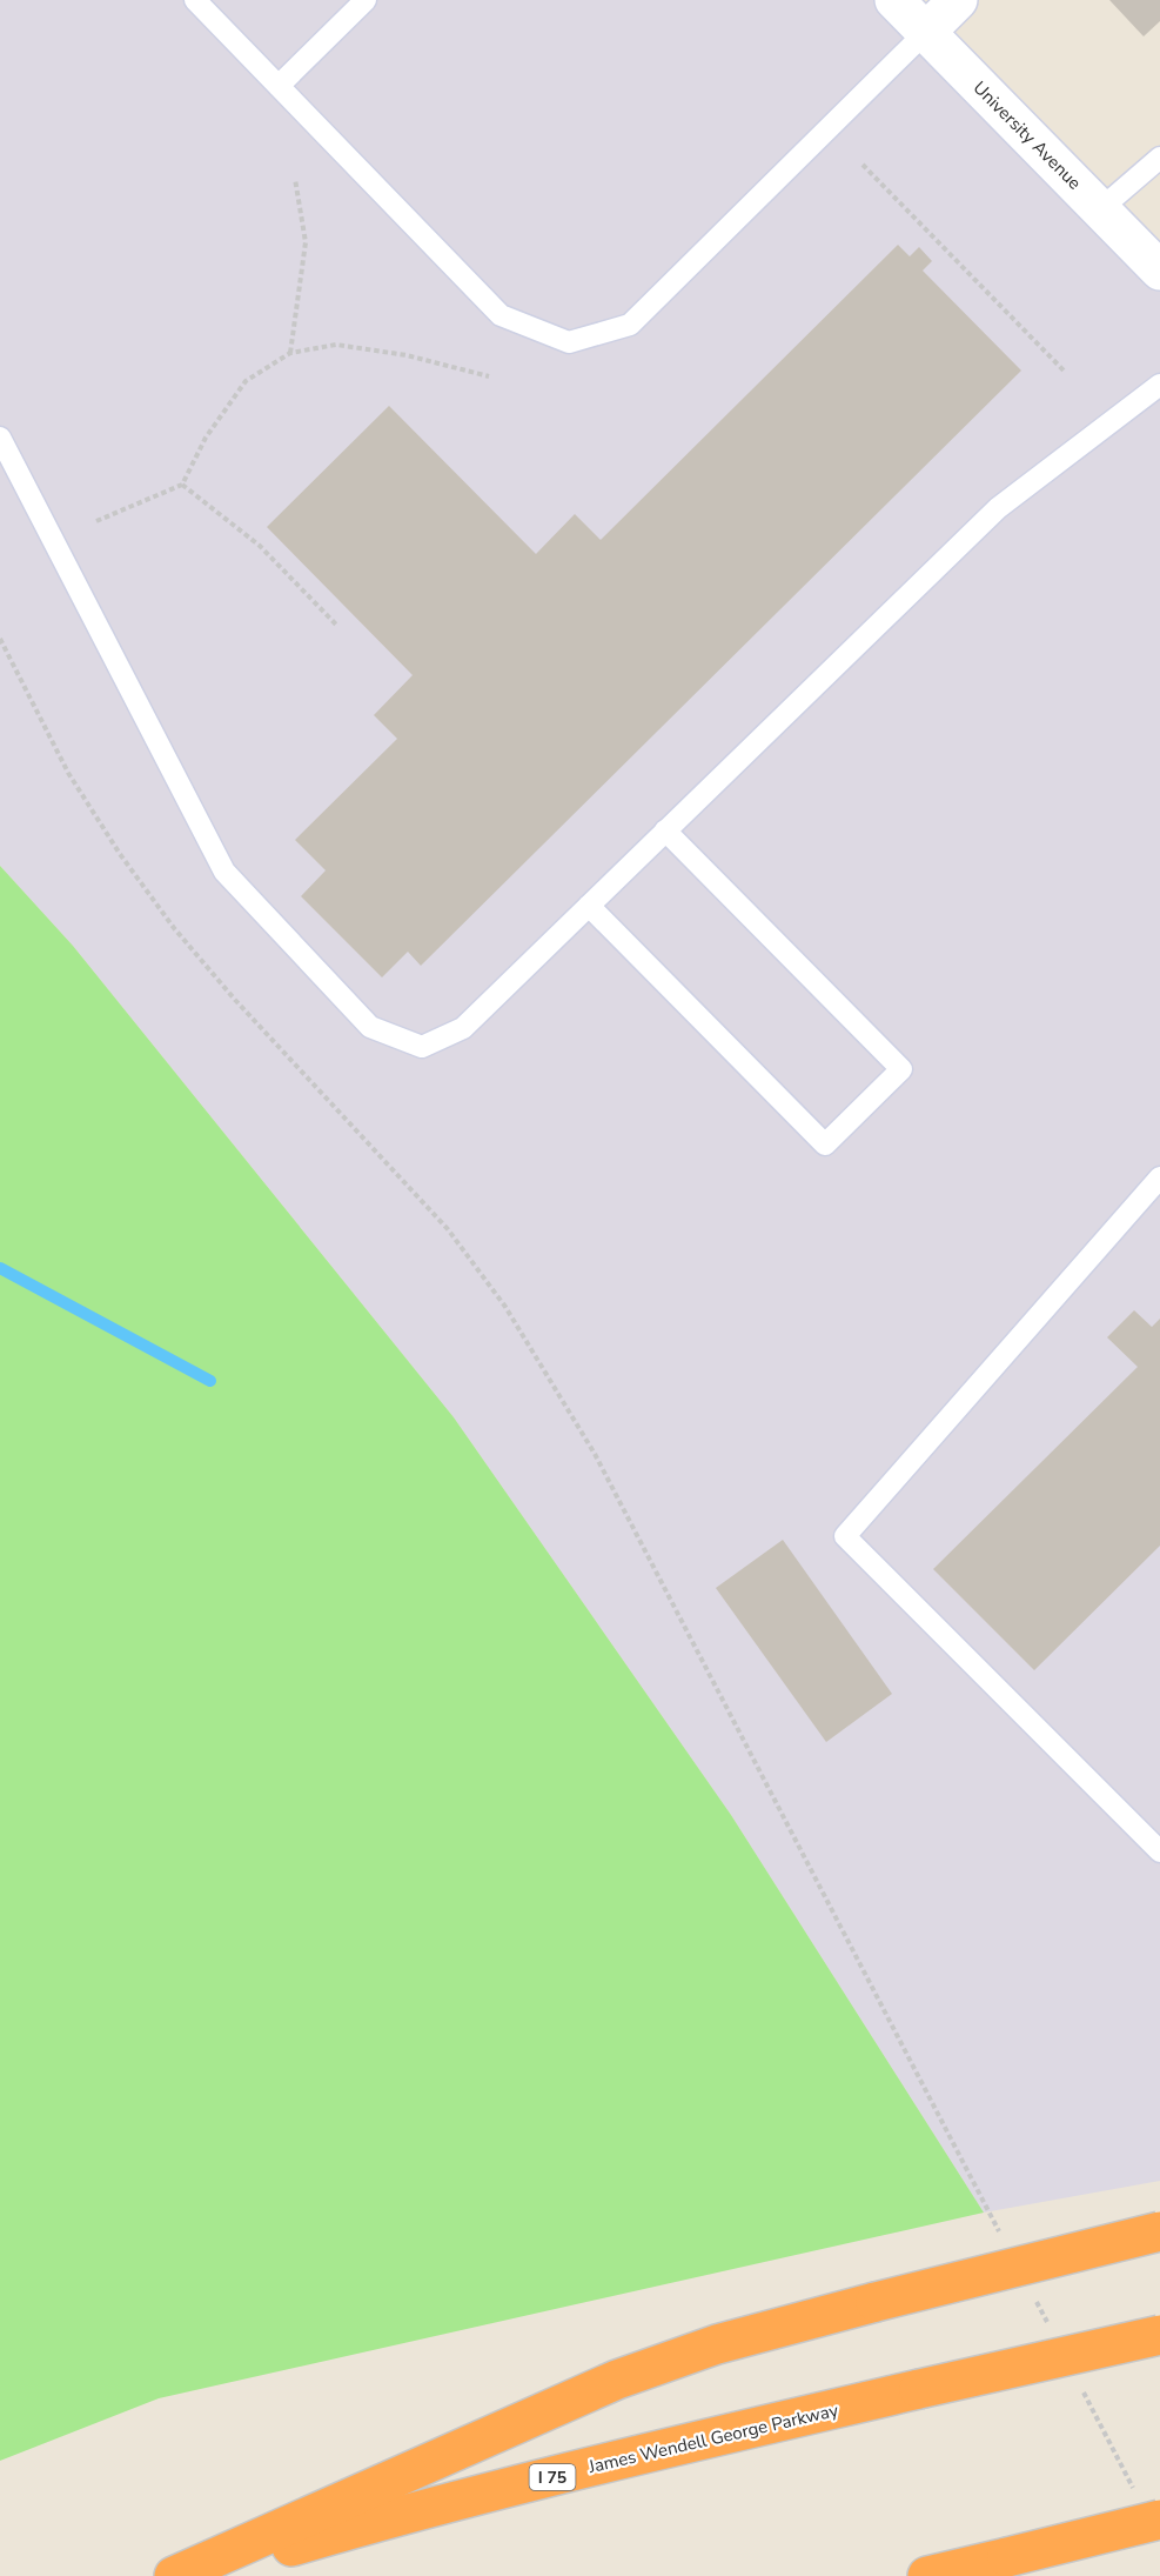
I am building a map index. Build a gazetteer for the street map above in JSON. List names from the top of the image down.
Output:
{
  "streets": {
    "highway": ["James Wendell George Parkway", "I 75"],
    "main road": ["University Avenue"]
  }
}
